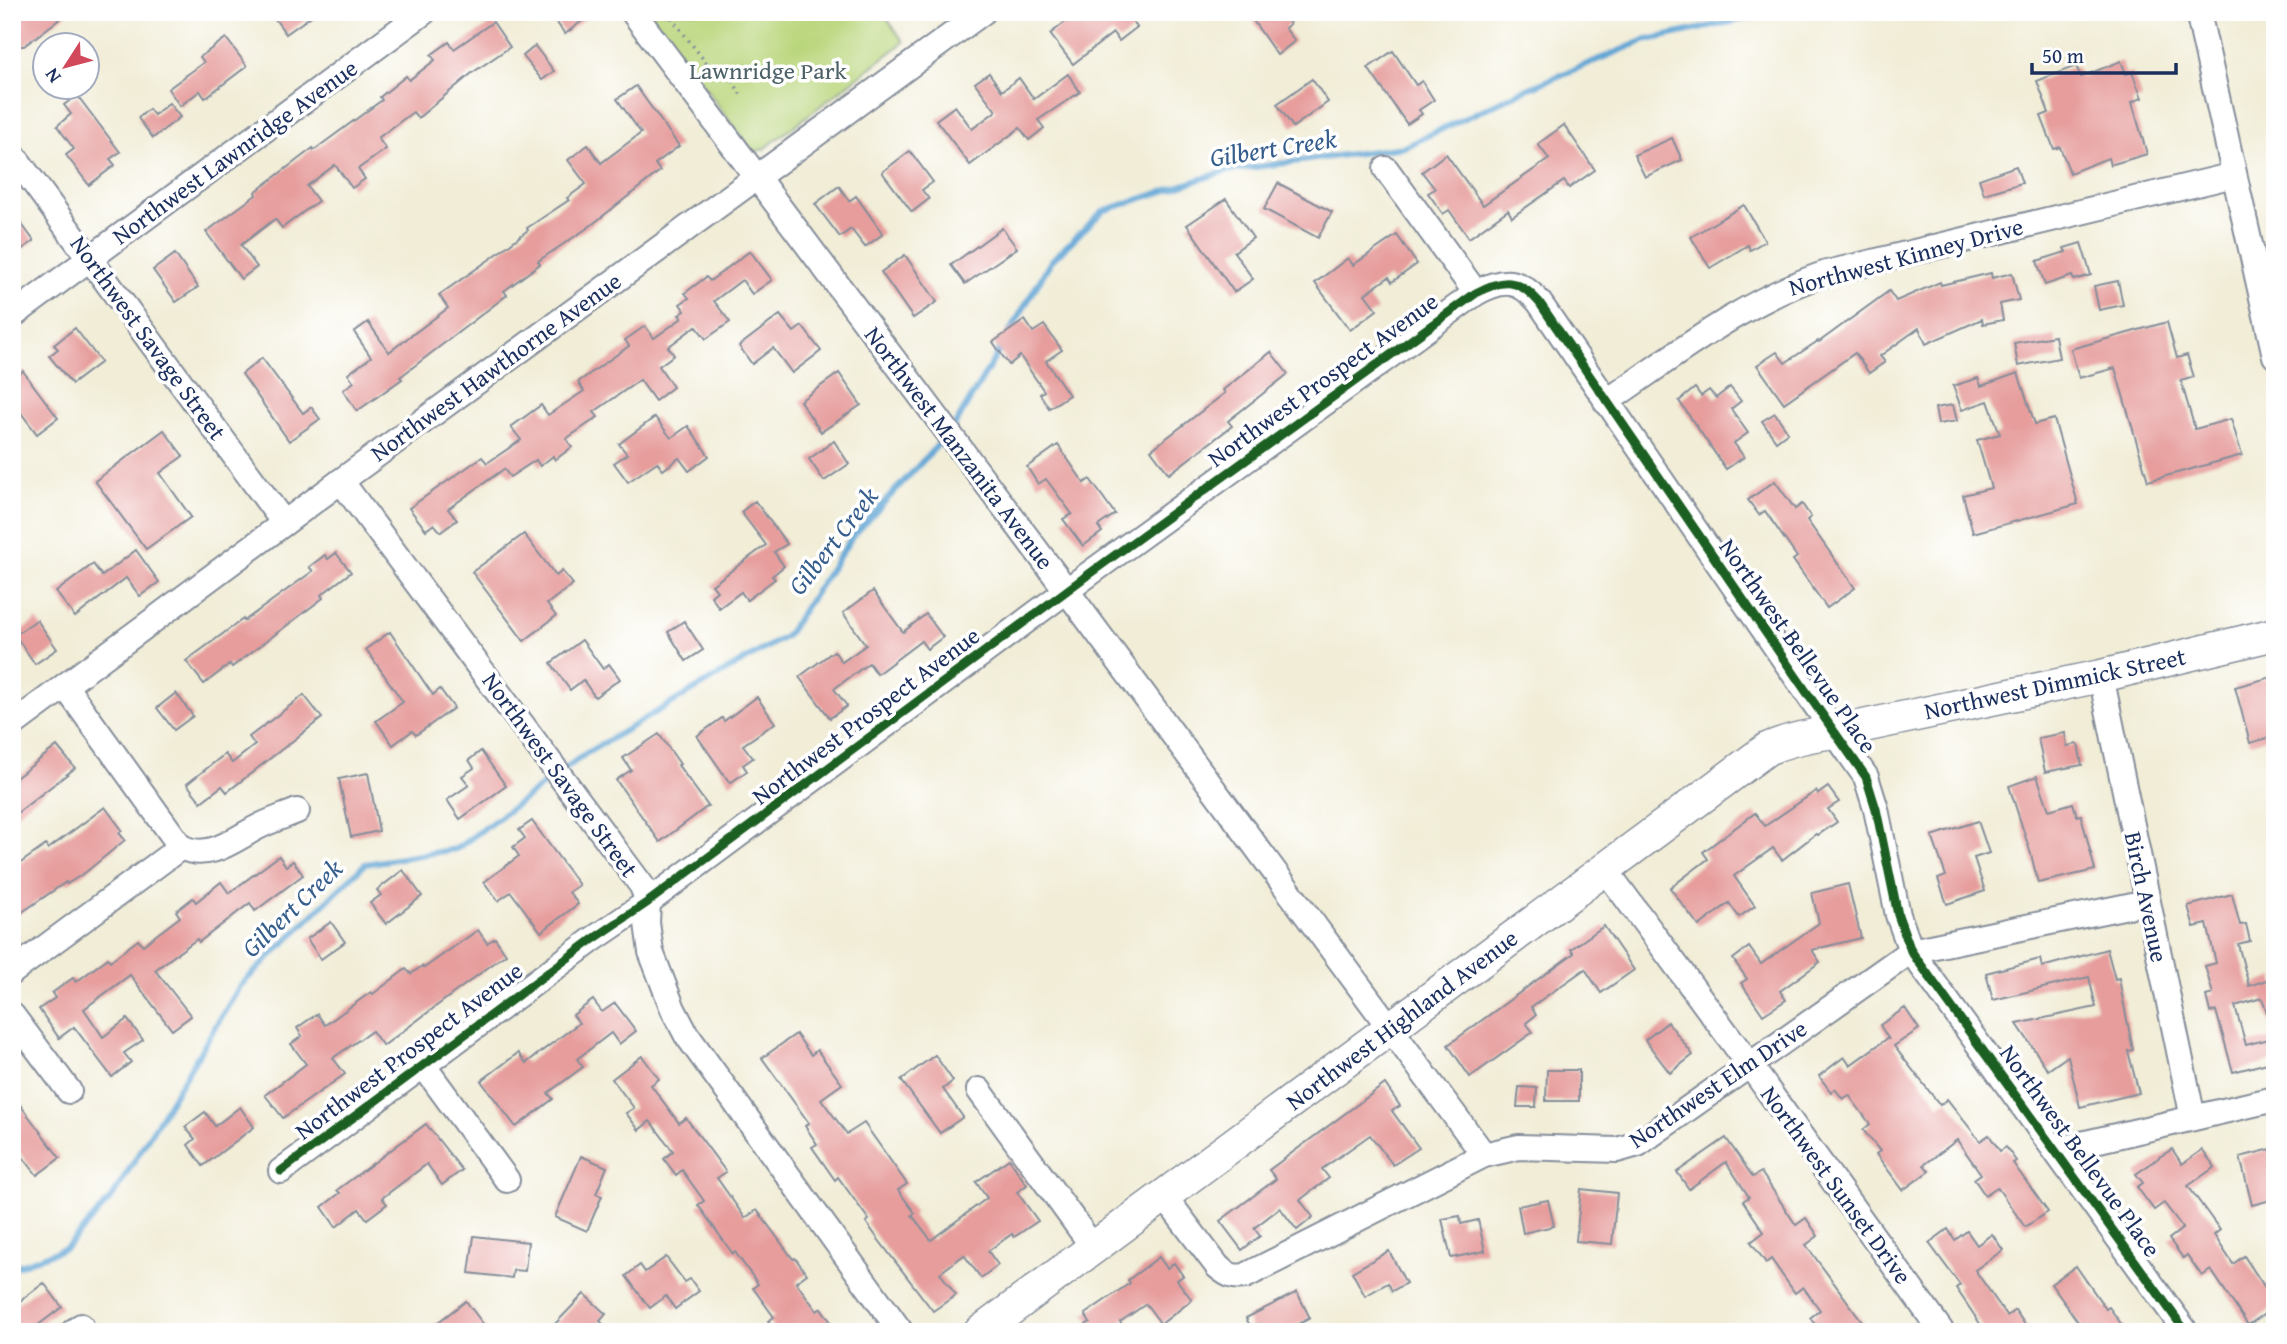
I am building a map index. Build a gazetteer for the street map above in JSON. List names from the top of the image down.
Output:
{
  "streets": {
    "main road": ["Northwest Dimmick Street", "Northwest Highland Avenue"],
    "street": [
      "Northwest Lawnridge Avenue",
      "Northwest Kinney Drive",
      "Northwest Savage Street",
      "Northwest Hawthorne Avenue",
      "Northwest Prospect Avenue",
      "Northwest Manzanita Avenue",
      "Northwest Bellevue Place",
      "Birch Avenue",
      "Northwest Elm Drive",
      "Northwest Sunset Drive"
    ]
  },
  "crossings": [
    ["Northwest Lawnridge Avenue", "Northwest Savage Street"],
    ["Northwest Kinney Drive", "Northwest Bellevue Place"],
    ["Northwest Savage Street", "Northwest Hawthorne Avenue"],
    ["Northwest Savage Street", "Northwest Prospect Avenue"],
    ["Northwest Hawthorne Avenue", "Northwest Manzanita Avenue"],
    ["Northwest Prospect Avenue", "Northwest Manzanita Avenue"],
    ["Northwest Prospect Avenue", "Northwest Bellevue Place"],
    ["Northwest Manzanita Avenue", "Northwest Highland Avenue"],
    ["Northwest Manzanita Avenue", "Northwest Elm Drive"],
    ["Northwest Bellevue Place", "Northwest Dimmick Street"],
    ["Northwest Bellevue Place", "Northwest Highland Avenue"],
    ["Northwest Bellevue Place", "Northwest Elm Drive"],
    ["Northwest Dimmick Street", "Birch Avenue"],
    ["Northwest Dimmick Street", "Northwest Highland Avenue"],
    ["Birch Avenue", "Northwest Elm Drive"],
    ["Northwest Highland Avenue", "Northwest Elm Drive"],
    ["Northwest Highland Avenue", "Northwest Sunset Drive"],
    ["Northwest Elm Drive", "Northwest Sunset Drive"]
  ],
  "water": ["Gilbert Creek"],
  "parks": ["Lawnridge Park"],
  "scale_bar": "50 m",
  "north": "bottom left"
}
